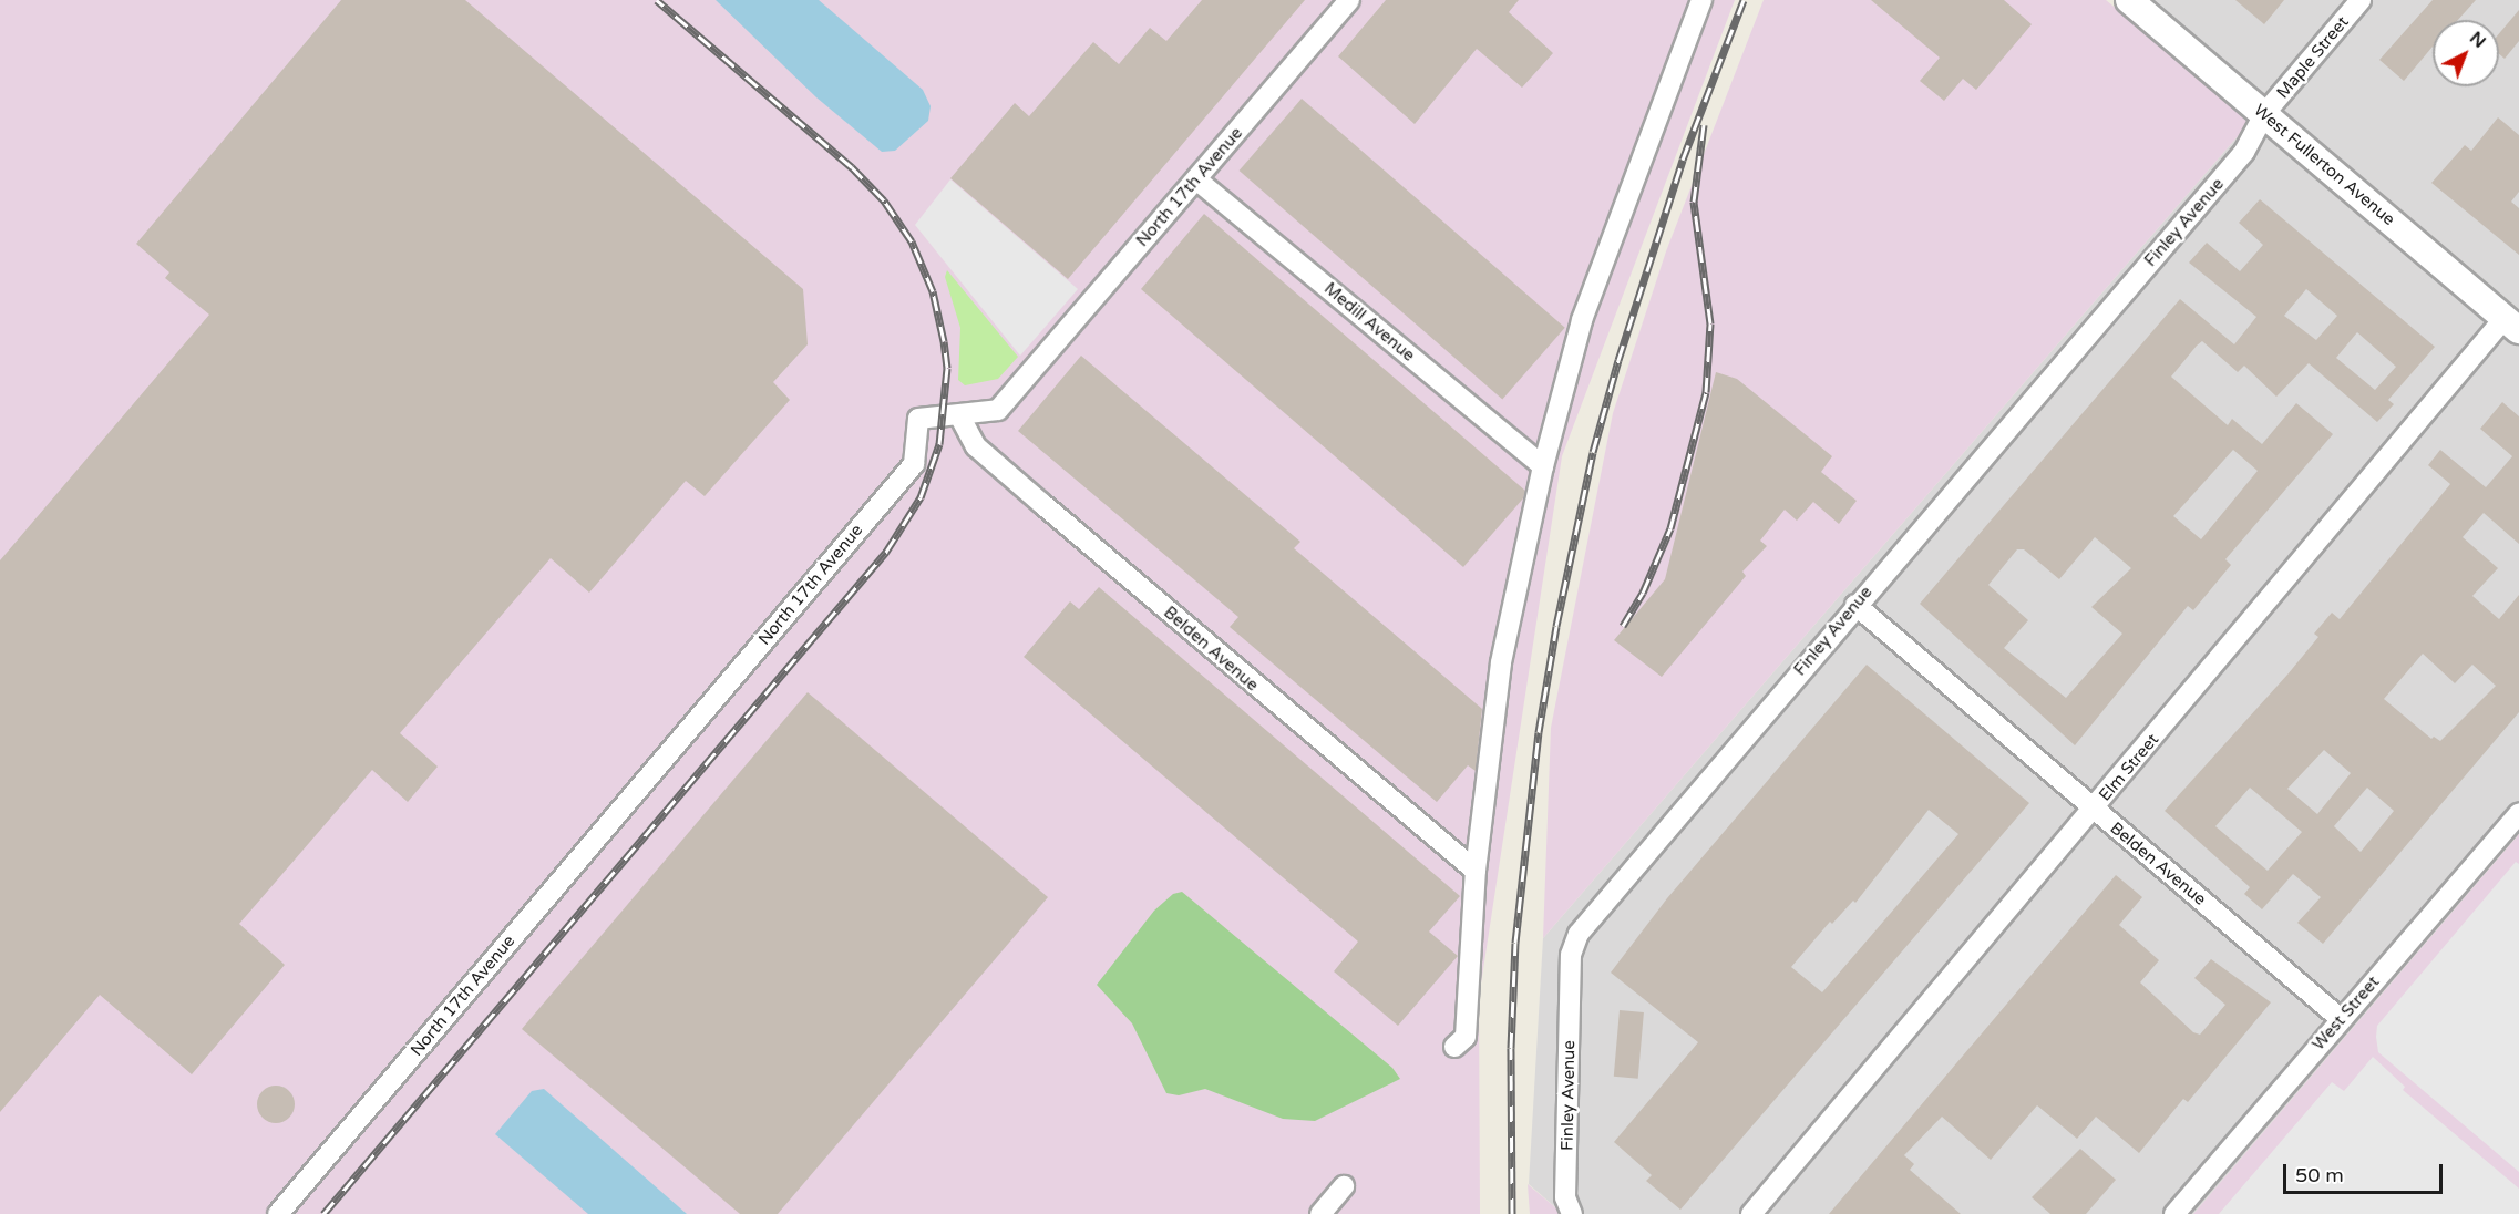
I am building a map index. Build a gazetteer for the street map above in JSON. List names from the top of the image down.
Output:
{
  "streets": {
    "street": [
      "Maple Street",
      "West Fullerton Avenue",
      "North 17th Avenue",
      "Finley Avenue",
      "Medill Avenue",
      "Belden Avenue",
      "Elm Street",
      "West Street"
    ]
  },
  "crossings": [
    ["Maple Street", "West Fullerton Avenue"],
    ["Maple Street", "Finley Avenue"],
    ["West Fullerton Avenue", "Finley Avenue"],
    ["West Fullerton Avenue", "Elm Street"],
    ["North 17th Avenue", "Medill Avenue"],
    ["North 17th Avenue", "Belden Avenue"],
    ["Finley Avenue", "Belden Avenue"],
    ["Belden Avenue", "Elm Street"],
    ["Belden Avenue", "West Street"]
  ],
  "scale_bar": "50 m",
  "north": "top right"
}
